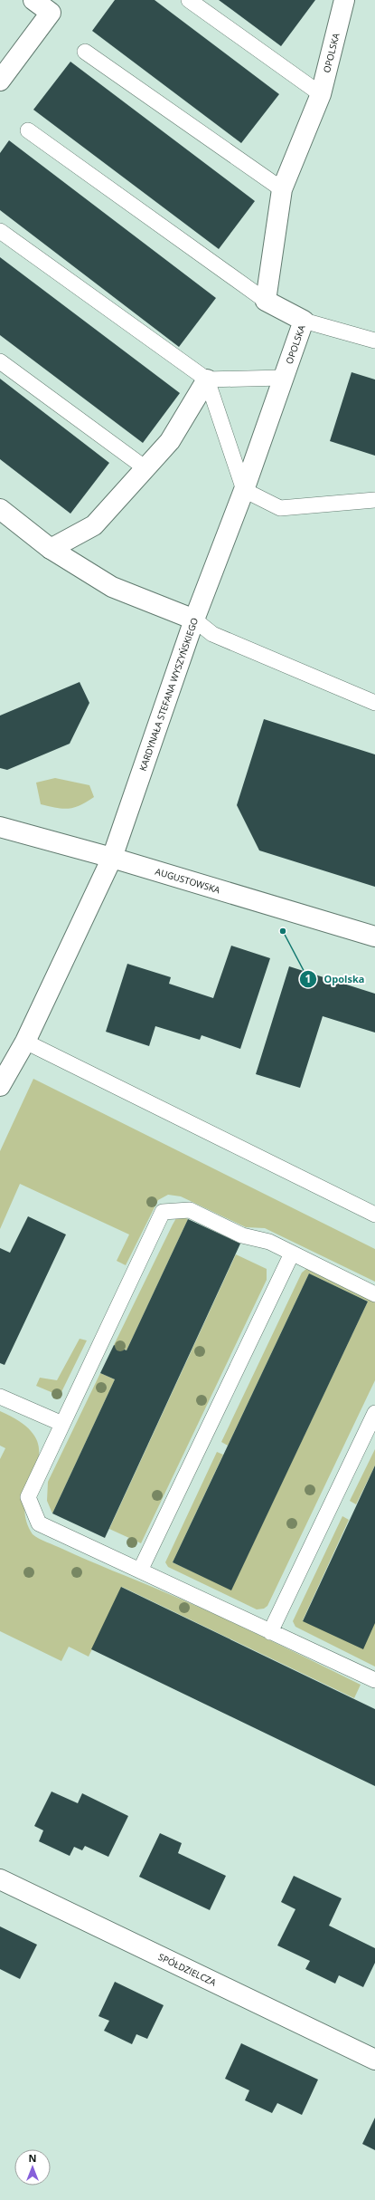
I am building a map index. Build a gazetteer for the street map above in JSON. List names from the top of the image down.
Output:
{
  "streets": {
    "street": [
      "OPOLSKA",
      "KARDYNAŁA STEFANA WYSZYŃSKIEGO",
      "AUGUSTOWSKA",
      "SPÓŁDZIELCZA"
    ]
  },
  "crossings": [
    ["OPOLSKA", "KARDYNAŁA STEFANA WYSZYŃSKIEGO"],
    ["KARDYNAŁA STEFANA WYSZYŃSKIEGO", "AUGUSTOWSKA"]
  ],
  "places": ["Opolska"],
  "north": "top"
}
